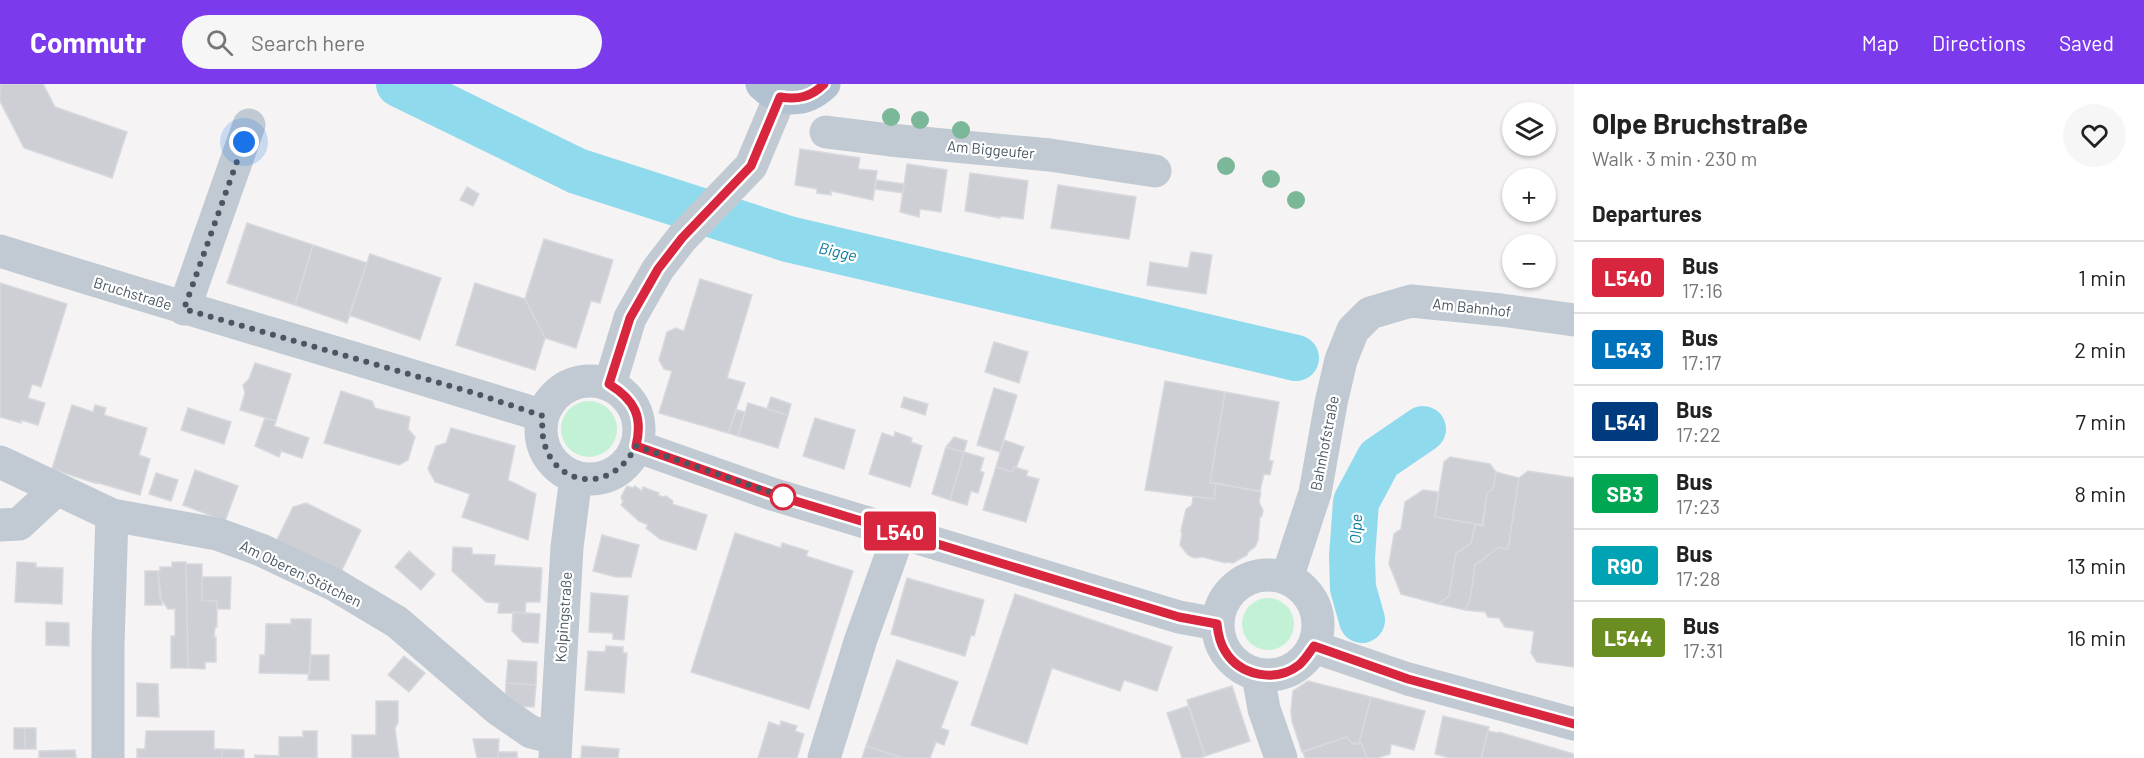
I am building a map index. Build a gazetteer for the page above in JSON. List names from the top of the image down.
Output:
{
  "streets": {
    "street": [
      "Am Biggeufer",
      "Bruchstraße",
      "Am Bahnhof",
      "Bahnhofstraße",
      "Am Oberen Stötchen",
      "Kolpingstraße"
    ]
  },
  "crossings": [
    ["Bruchstraße", "Kolpingstraße"],
    ["Am Bahnhof", "Bahnhofstraße"],
    ["Am Oberen Stötchen", "Kolpingstraße"]
  ],
  "water": ["Bigge", "Olpe"],
  "lines": ["bus line L540"],
  "page": {
    "header": "Commutr",
    "search": "Search here",
    "nav": ["Map", "Directions", "Saved"],
    "on_map": "L540",
    "heading": [
      ["Olpe Bruchstraße", "Walk · 3 min · 230 m"],
      "Departures"
    ],
    "map_buttons": ["+", "−"],
    "list": [
      {
        "mark": "L540",
        "name": "Bus",
        "note": "17:16",
        "value": "1 min"
      },
      {
        "mark": "L543",
        "name": "Bus",
        "note": "17:17",
        "value": "2 min"
      },
      {
        "mark": "L541",
        "name": "Bus",
        "note": "17:22",
        "value": "7 min"
      },
      {
        "mark": "SB3",
        "name": "Bus",
        "note": "17:23",
        "value": "8 min"
      },
      {
        "mark": "R90",
        "name": "Bus",
        "note": "17:28",
        "value": "13 min"
      },
      {
        "mark": "L544",
        "name": "Bus",
        "note": "17:31",
        "value": "16 min"
      }
    ]
  }
}
